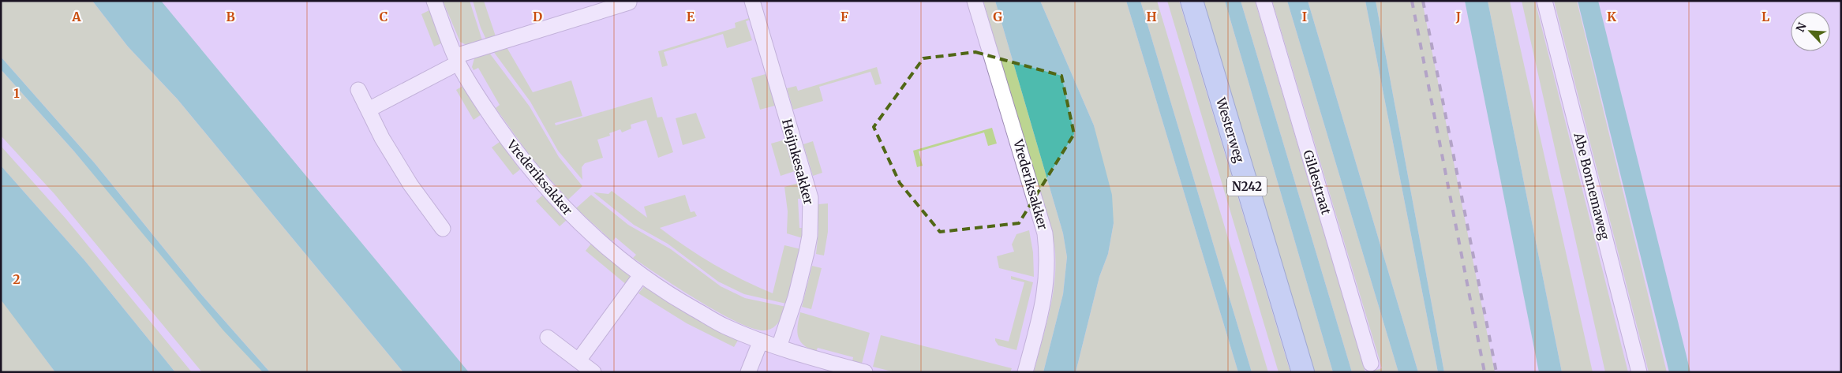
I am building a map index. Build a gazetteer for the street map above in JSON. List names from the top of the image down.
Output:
{
  "streets": {
    "main road": ["Westerweg", "N242"],
    "street": [
      "Heijnkesakker",
      "Vrederiksakker",
      "Gildestraat",
      "Abe Bonnemaweg"
    ]
  },
  "crossings": [
    ["Heijnkesakker", "Vrederiksakker"]
  ],
  "north": "top left",
  "grid": {
    "columns": [
      "A",
      "B",
      "C",
      "D",
      "E",
      "F",
      "G",
      "H",
      "I",
      "J",
      "K",
      "L"
    ],
    "rows": ["1", "2"]
  }
}
